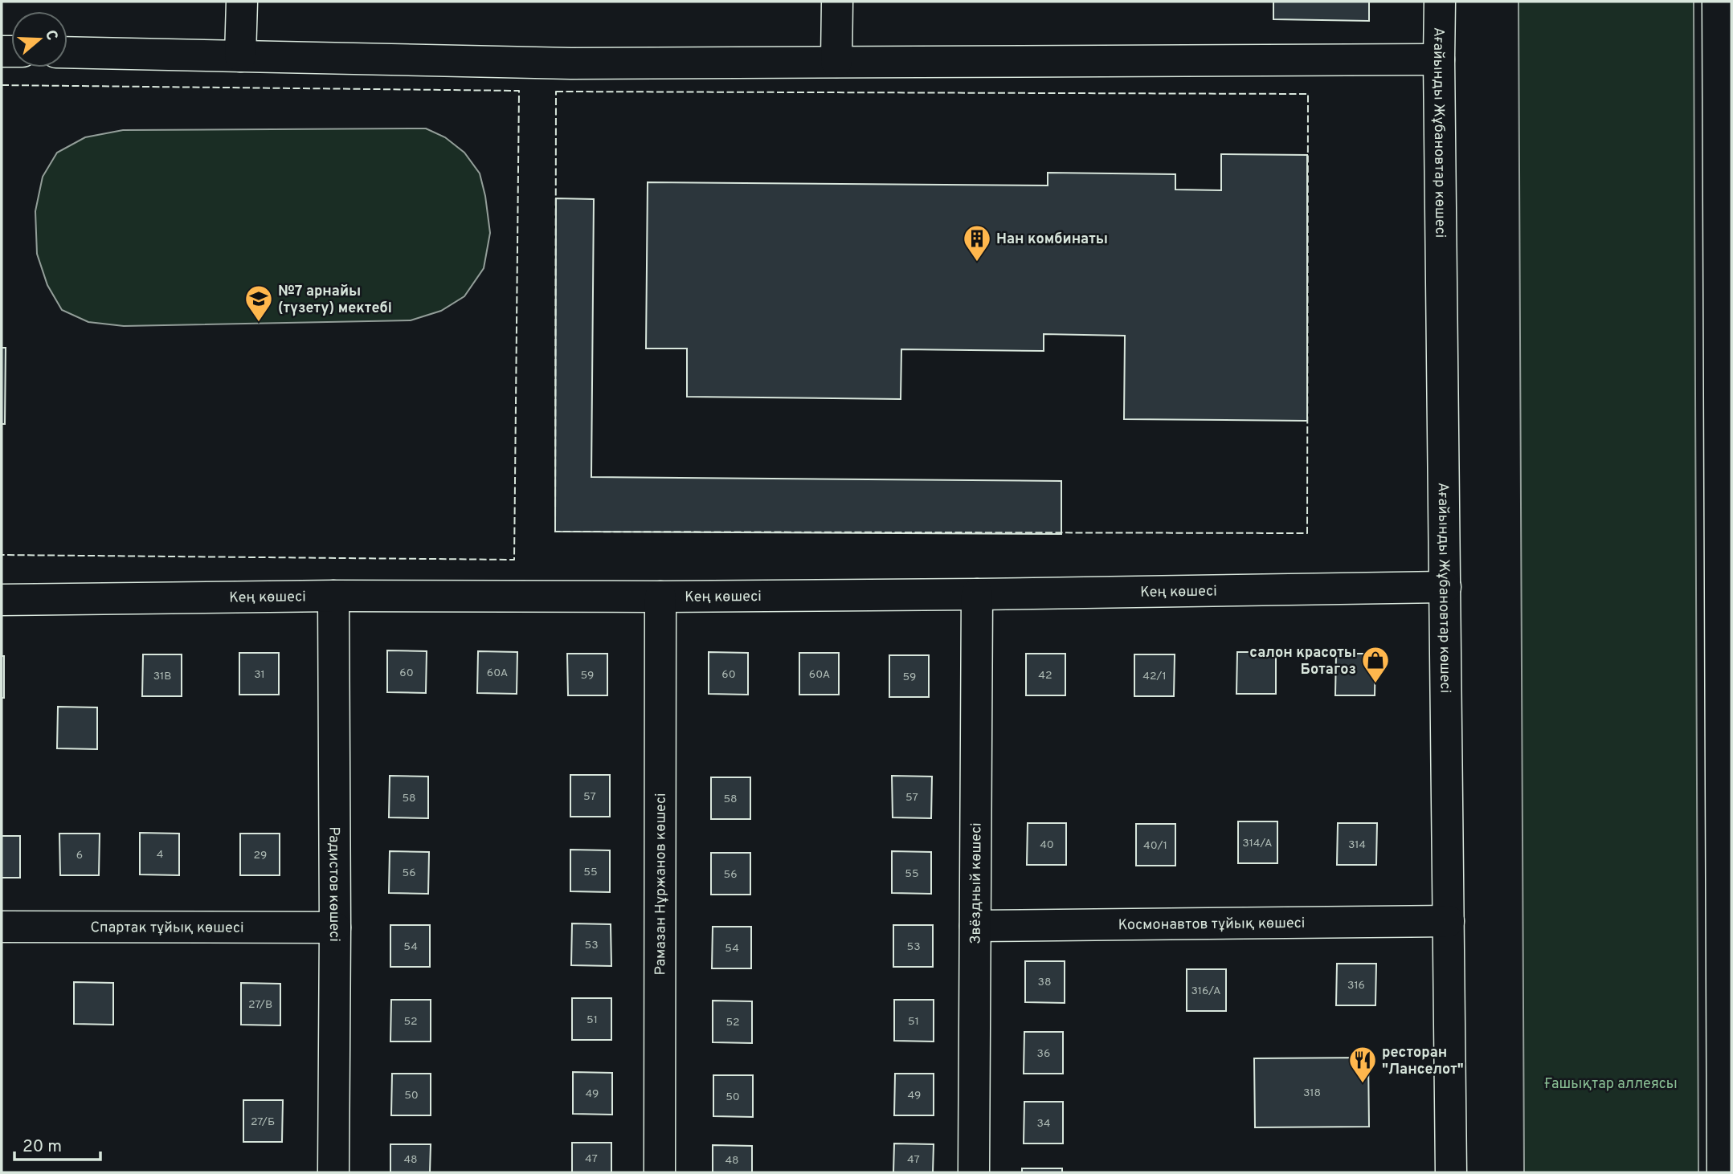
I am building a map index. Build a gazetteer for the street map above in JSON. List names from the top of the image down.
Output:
{
  "streets": {
    "street": [
      "Ағайынды Жұбановтар көшесі",
      "Кең көшесі",
      "Звёздный көшесі",
      "Радистов көшесі",
      "Рамазан Нұржанов көшесі",
      "Космонавтов тұйық көшесі",
      "Спартак тұйық көшесі"
    ]
  },
  "crossings": [
    ["Ағайынды Жұбановтар көшесі", "Кең көшесі"],
    ["Ағайынды Жұбановтар көшесі", "Космонавтов тұйық көшесі"],
    ["Кең көшесі", "Звёздный көшесі"],
    ["Кең көшесі", "Радистов көшесі"],
    ["Кең көшесі", "Рамазан Нұржанов көшесі"],
    ["Звёздный көшесі", "Космонавтов тұйық көшесі"],
    ["Радистов көшесі", "Спартак тұйық көшесі"]
  ],
  "parks": ["Ғашықтар аллеясы"],
  "places": {
    "building": ["Нан комбинаты"],
    "school or university": ["№7 арнайы (түзету) мектебі"],
    "shop": ["салон красоты Ботагоз"],
    "restaurant": ["ресторан \"Ланселот\""]
  },
  "house_numbers": [
    "60",
    "60А",
    "31",
    "60",
    "60А",
    "59",
    "42",
    "31В",
    "42/1",
    "59",
    "57",
    "57",
    "58",
    "58",
    "314/А",
    "40",
    "314",
    "40/1",
    "4",
    "6",
    "29",
    "55",
    "56",
    "55",
    "56",
    "53",
    "54",
    "53",
    "54",
    "38",
    "316",
    "316/А",
    "27/В",
    "51",
    "52",
    "51",
    "52",
    "36",
    "318",
    "49",
    "50",
    "49",
    "50",
    "27/Б",
    "34",
    "47",
    "48",
    "47",
    "48"
  ],
  "scale_bar": "20 m",
  "north": "right"
}
